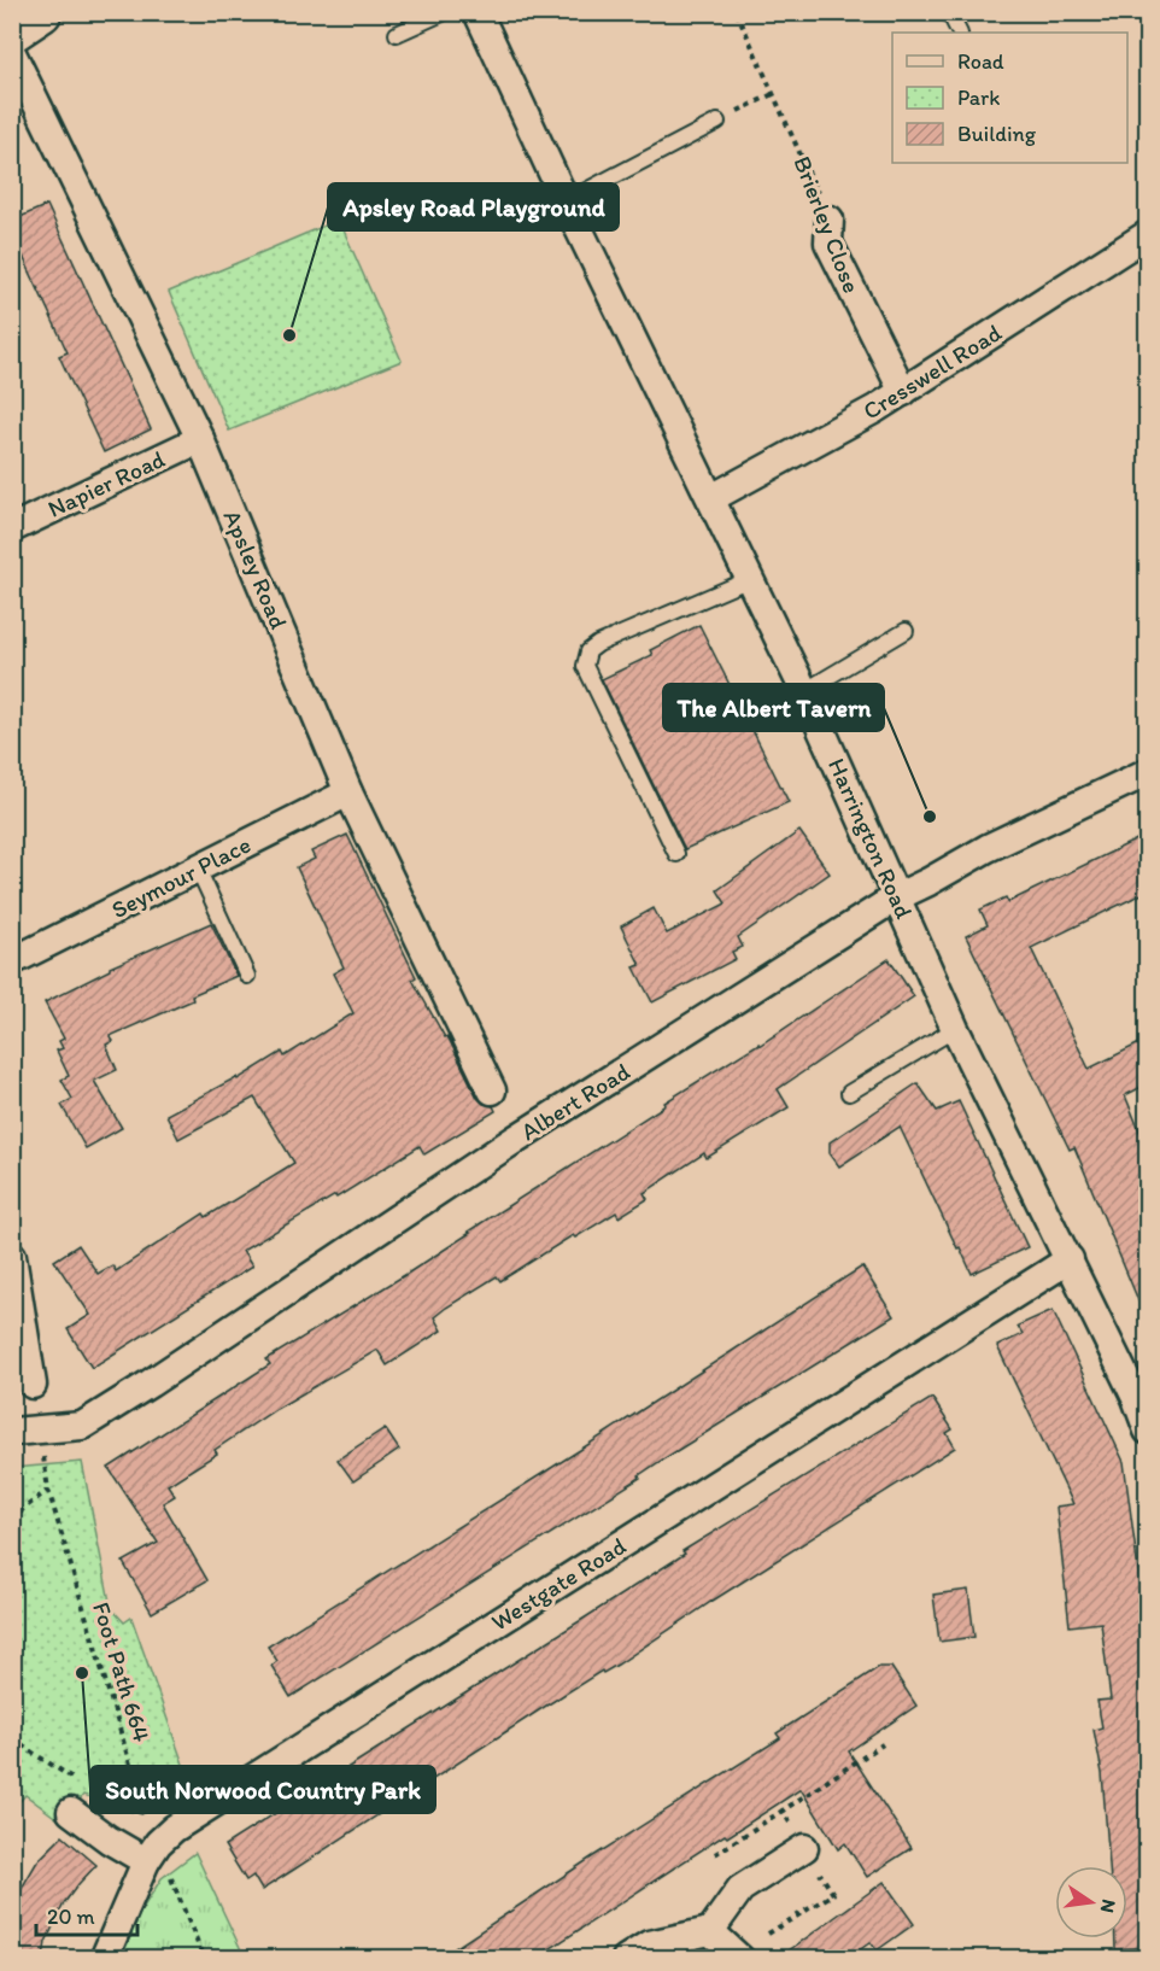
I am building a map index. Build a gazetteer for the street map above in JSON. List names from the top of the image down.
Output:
{
  "streets": {
    "street": [
      "Brierley Close",
      "Cresswell Road",
      "Napier Road",
      "Apsley Road",
      "Harrington Road",
      "Seymour Place",
      "Albert Road",
      "Westgate Road"
    ],
    "path": ["Foot Path 664"]
  },
  "crossings": [
    ["Brierley Close", "Cresswell Road"],
    ["Cresswell Road", "Harrington Road"],
    ["Napier Road", "Apsley Road"],
    ["Apsley Road", "Seymour Place"],
    ["Harrington Road", "Albert Road"],
    ["Harrington Road", "Westgate Road"],
    ["Albert Road", "Foot Path 664"],
    ["Westgate Road", "Foot Path 664"]
  ],
  "places": ["Apsley Road Playground", "The Albert Tavern", "South Norwood Country Park"],
  "legend": ["Road", "Park", "Building"],
  "scale_bar": "20 m",
  "north": "right"
}
